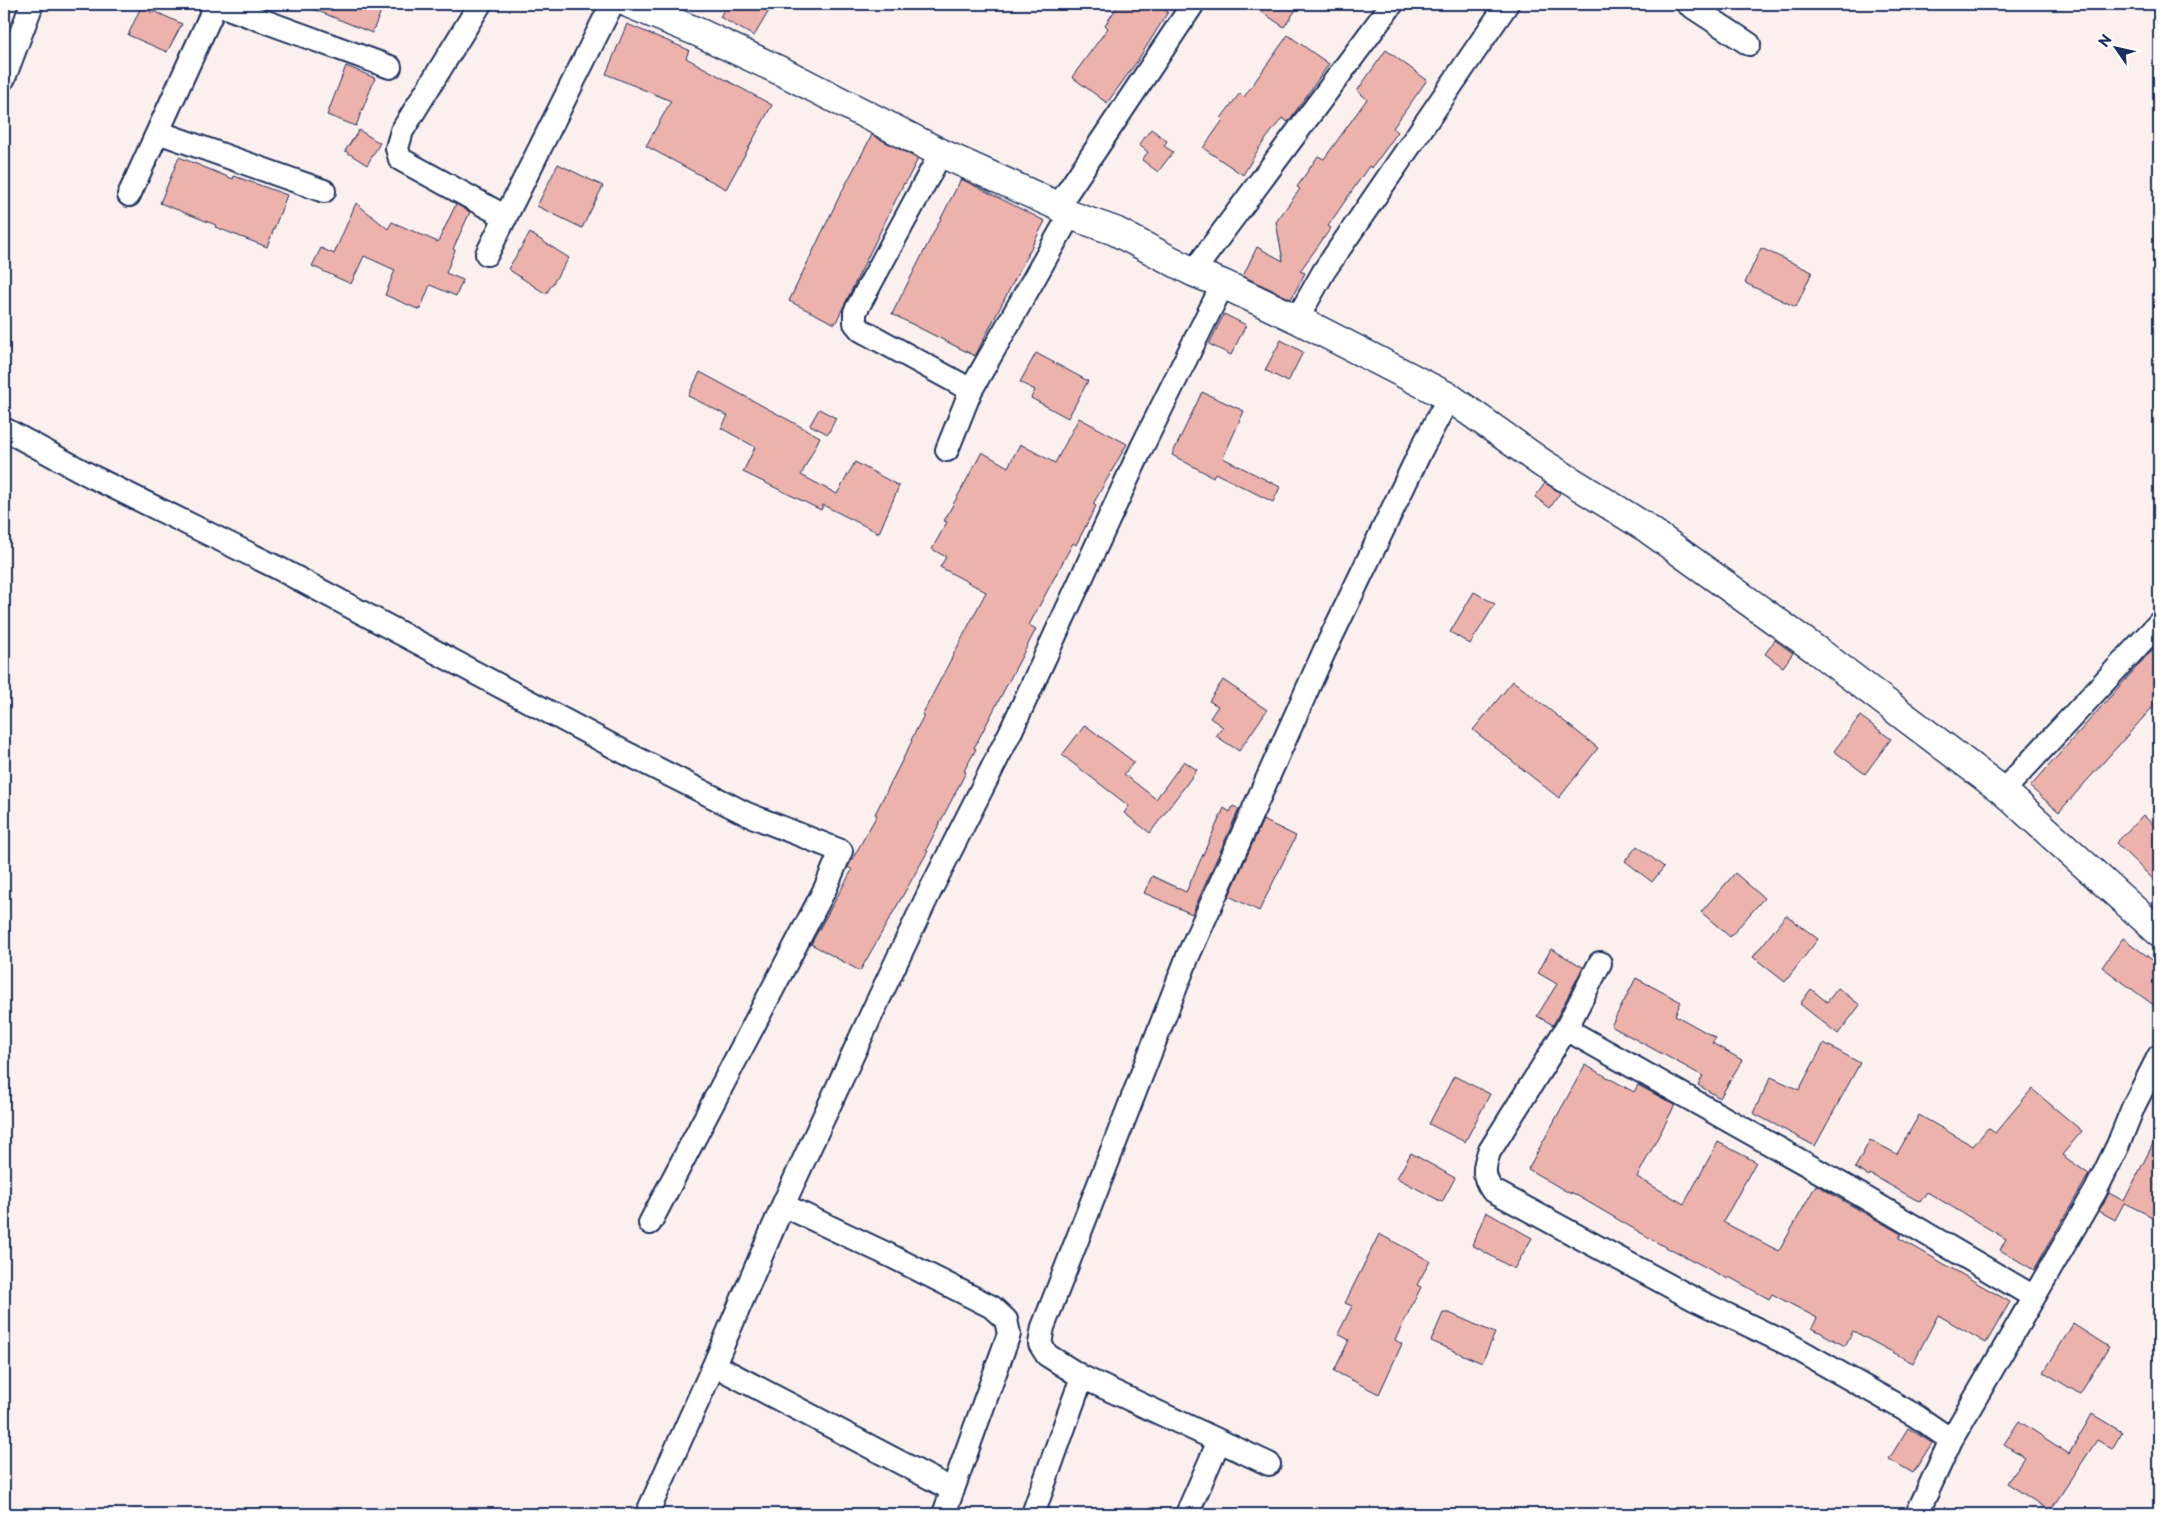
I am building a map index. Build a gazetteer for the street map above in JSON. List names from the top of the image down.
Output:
{
  "north": "top left"
}
